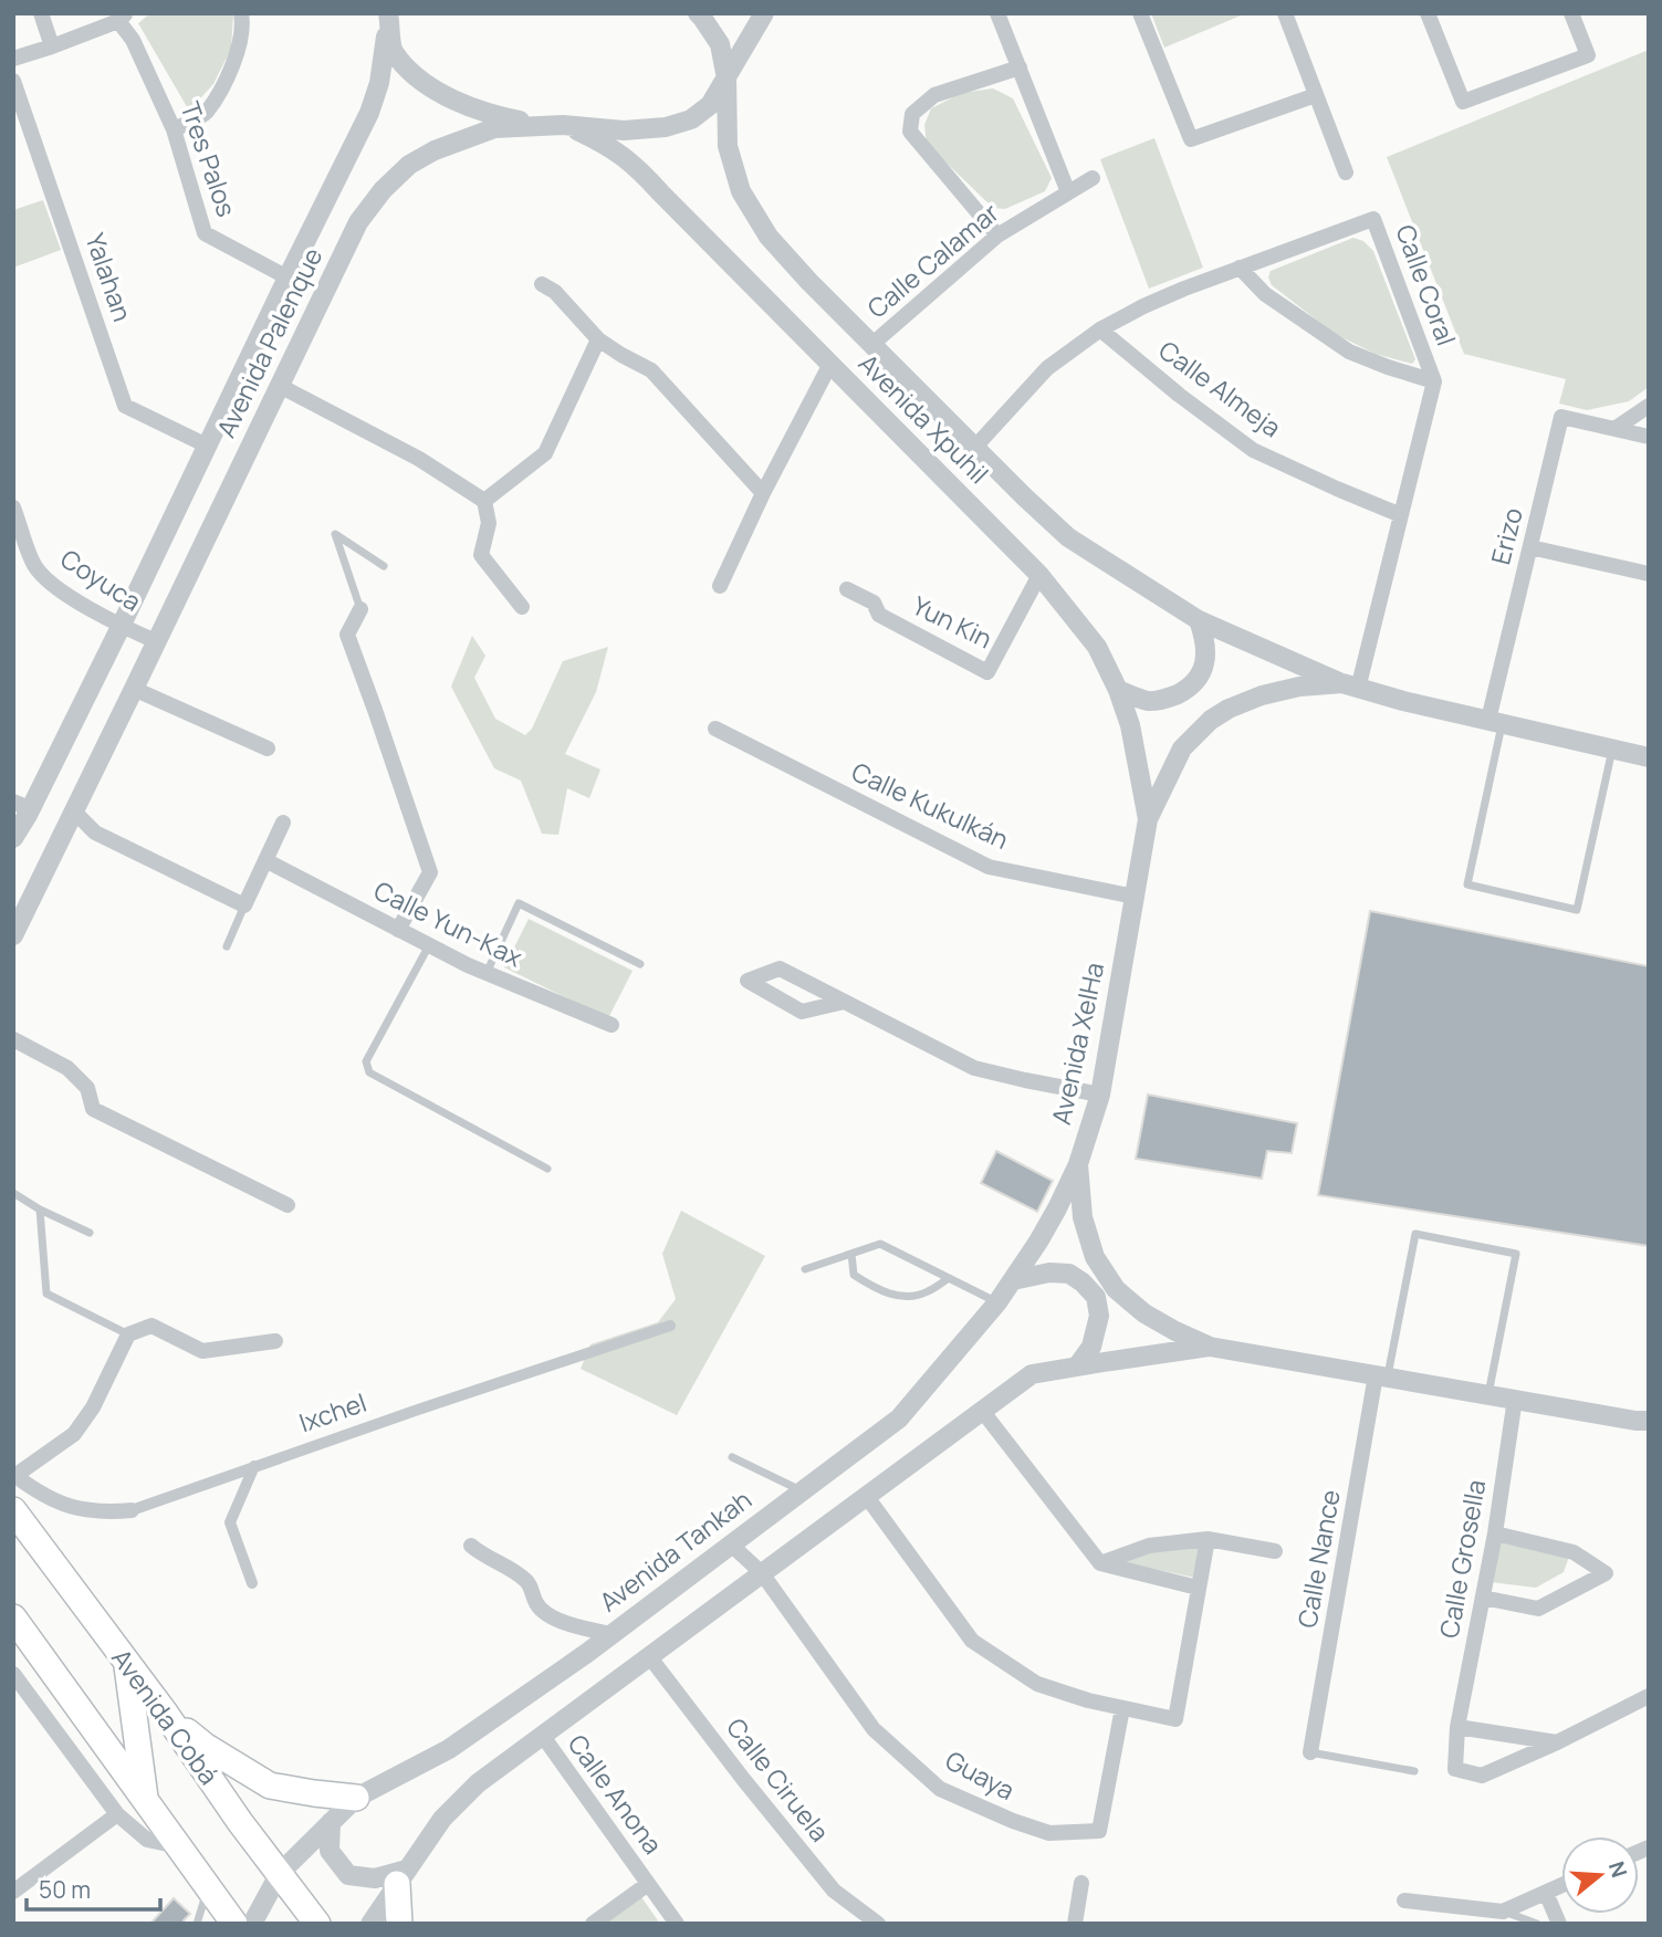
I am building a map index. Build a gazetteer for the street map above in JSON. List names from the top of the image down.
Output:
{
  "streets": {
    "main road": ["Avenida Cobá"],
    "street": [
      "Tres Palos",
      "Calle Calamar",
      "Yalahan",
      "Calle Coral",
      "Avenida Palenque",
      "Calle Almeja",
      "Avenida Xpuhil",
      "Erizo",
      "Coyuca",
      "Yun Kin",
      "Calle Kukulkán",
      "Calle Yun-Kax",
      "Avenida XelHa",
      "Ixchel",
      "Avenida Tankah",
      "Calle Nance",
      "Calle Grosella",
      "Guaya",
      "Calle Ciruela",
      "Calle Anona"
    ]
  },
  "crossings": [
    ["Tres Palos", "Avenida Palenque"],
    ["Calle Calamar", "Avenida Xpuhil"],
    ["Yalahan", "Avenida Palenque"],
    ["Calle Coral", "Calle Almeja"],
    ["Calle Coral", "Avenida Xpuhil"],
    ["Calle Coral", "Avenida XelHa"],
    ["Avenida Palenque", "Avenida Xpuhil"],
    ["Avenida Palenque", "Coyuca"],
    ["Avenida Xpuhil", "Yun Kin"],
    ["Avenida Xpuhil", "Avenida XelHa"],
    ["Erizo", "Avenida XelHa"],
    ["Calle Kukulkán", "Avenida XelHa"],
    ["Avenida XelHa", "Avenida Tankah"],
    ["Avenida XelHa", "Calle Nance"],
    ["Avenida XelHa", "Calle Grosella"],
    ["Avenida Tankah", "Avenida Cobá"]
  ],
  "scale_bar": "50 m",
  "north": "right"
}
